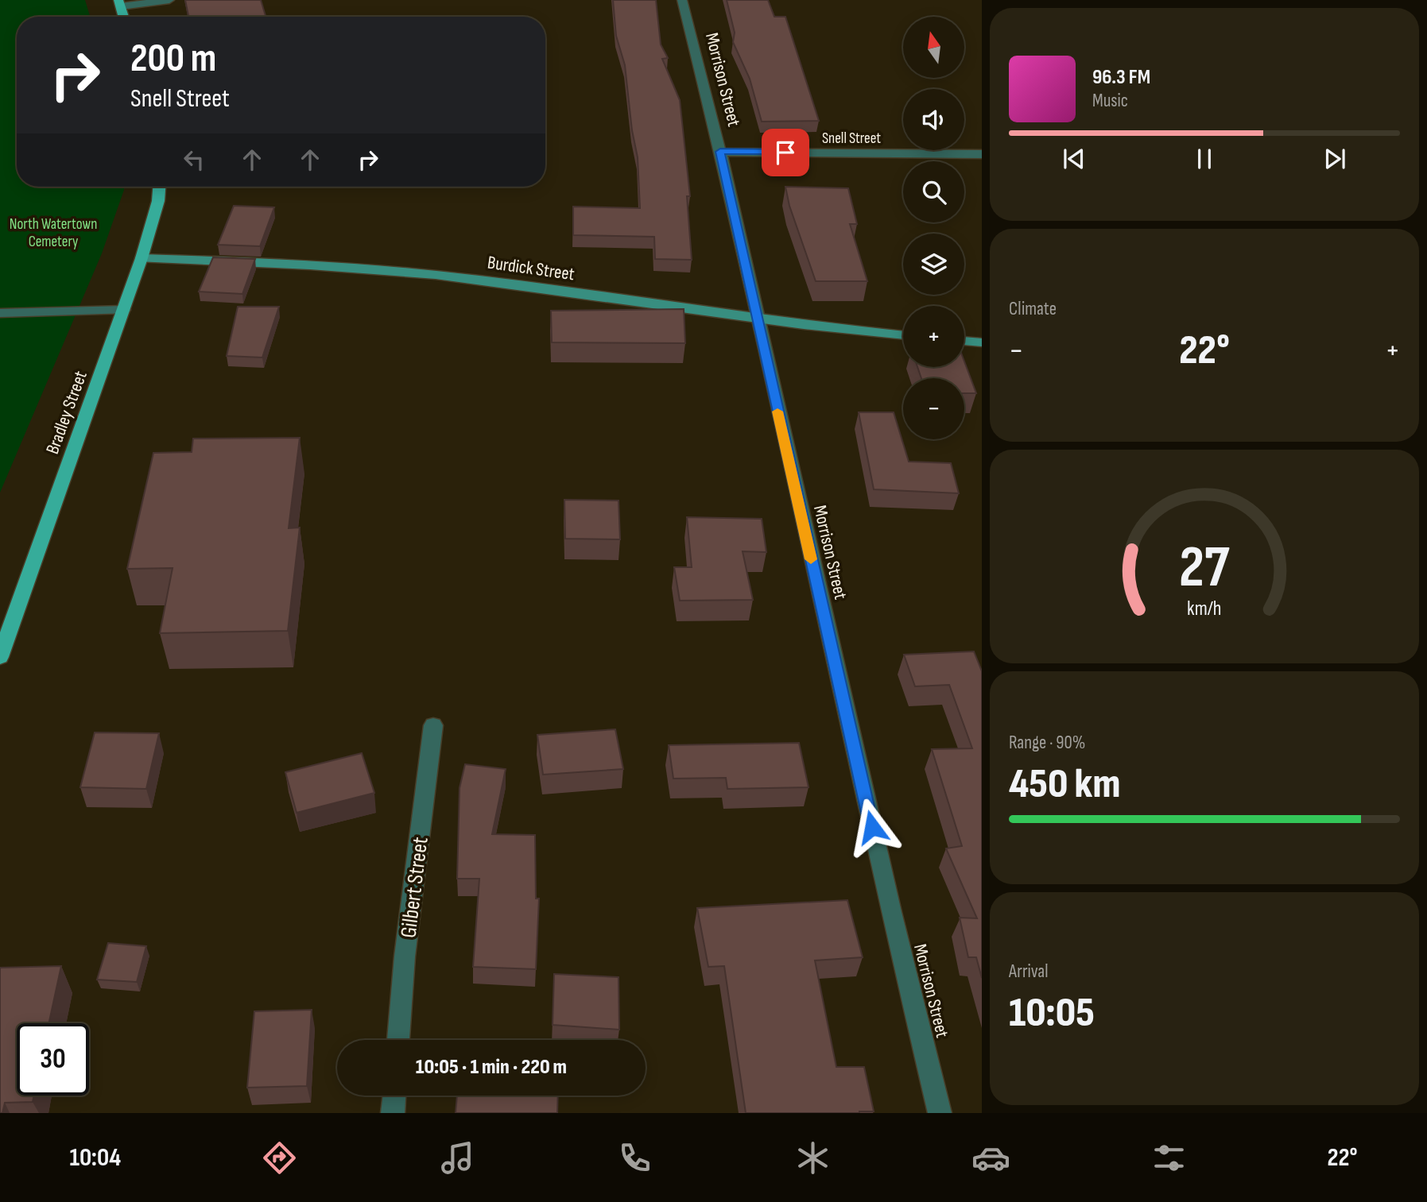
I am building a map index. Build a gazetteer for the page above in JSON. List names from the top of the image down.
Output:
{
  "streets": {
    "main road": ["Bradley Street"],
    "street": [
      "Morrison Street",
      "Snell Street",
      "Burdick Street",
      "Gilbert Street"
    ]
  },
  "crossings": [
    ["Morrison Street", "Snell Street"],
    ["Morrison Street", "Burdick Street"],
    ["Burdick Street", "Bradley Street"]
  ],
  "parks": ["North Watertown Cemetery"],
  "north": "top",
  "page": {
    "map_buttons": ["+", "−"],
    "turn": ["200 m", "Snell Street"],
    "song": ["96.3 FM", "Music"],
    "tile": [
      "Climate",
      ["Range · 90%", "450 km"],
      ["Arrival", "10:05"]
    ],
    "heat": ["−", "22°", "+"],
    "limit": "30",
    "trip": "10:05 · 1 min · 220 m",
    "tabs": ["10:04", "22°"],
    "gauge": ["27", "km/h"]
  }
}
